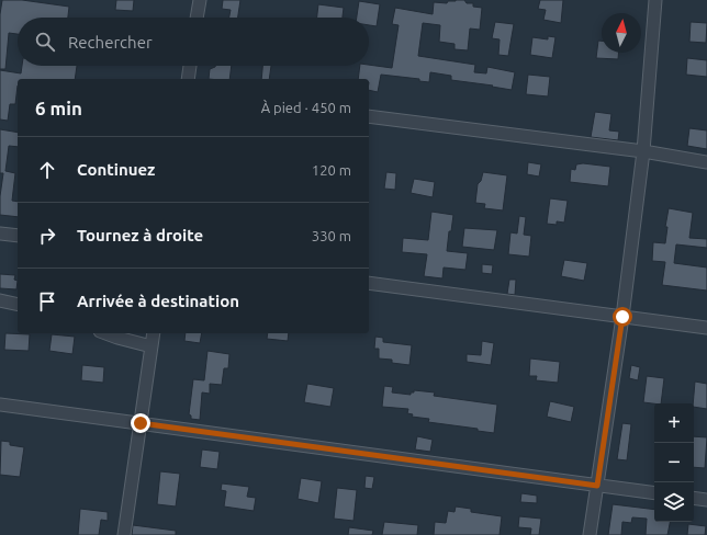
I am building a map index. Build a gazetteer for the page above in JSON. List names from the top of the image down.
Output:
{
  "north": "top",
  "page": {
    "search": "Rechercher",
    "heading": ["6 min", "À pied · 450 m"],
    "list": [
      ["Continuez", "120 m"],
      ["Tournez à droite", "330 m"],
      "Arrivée à destination"
    ],
    "map_buttons": ["+", "−"]
  }
}
